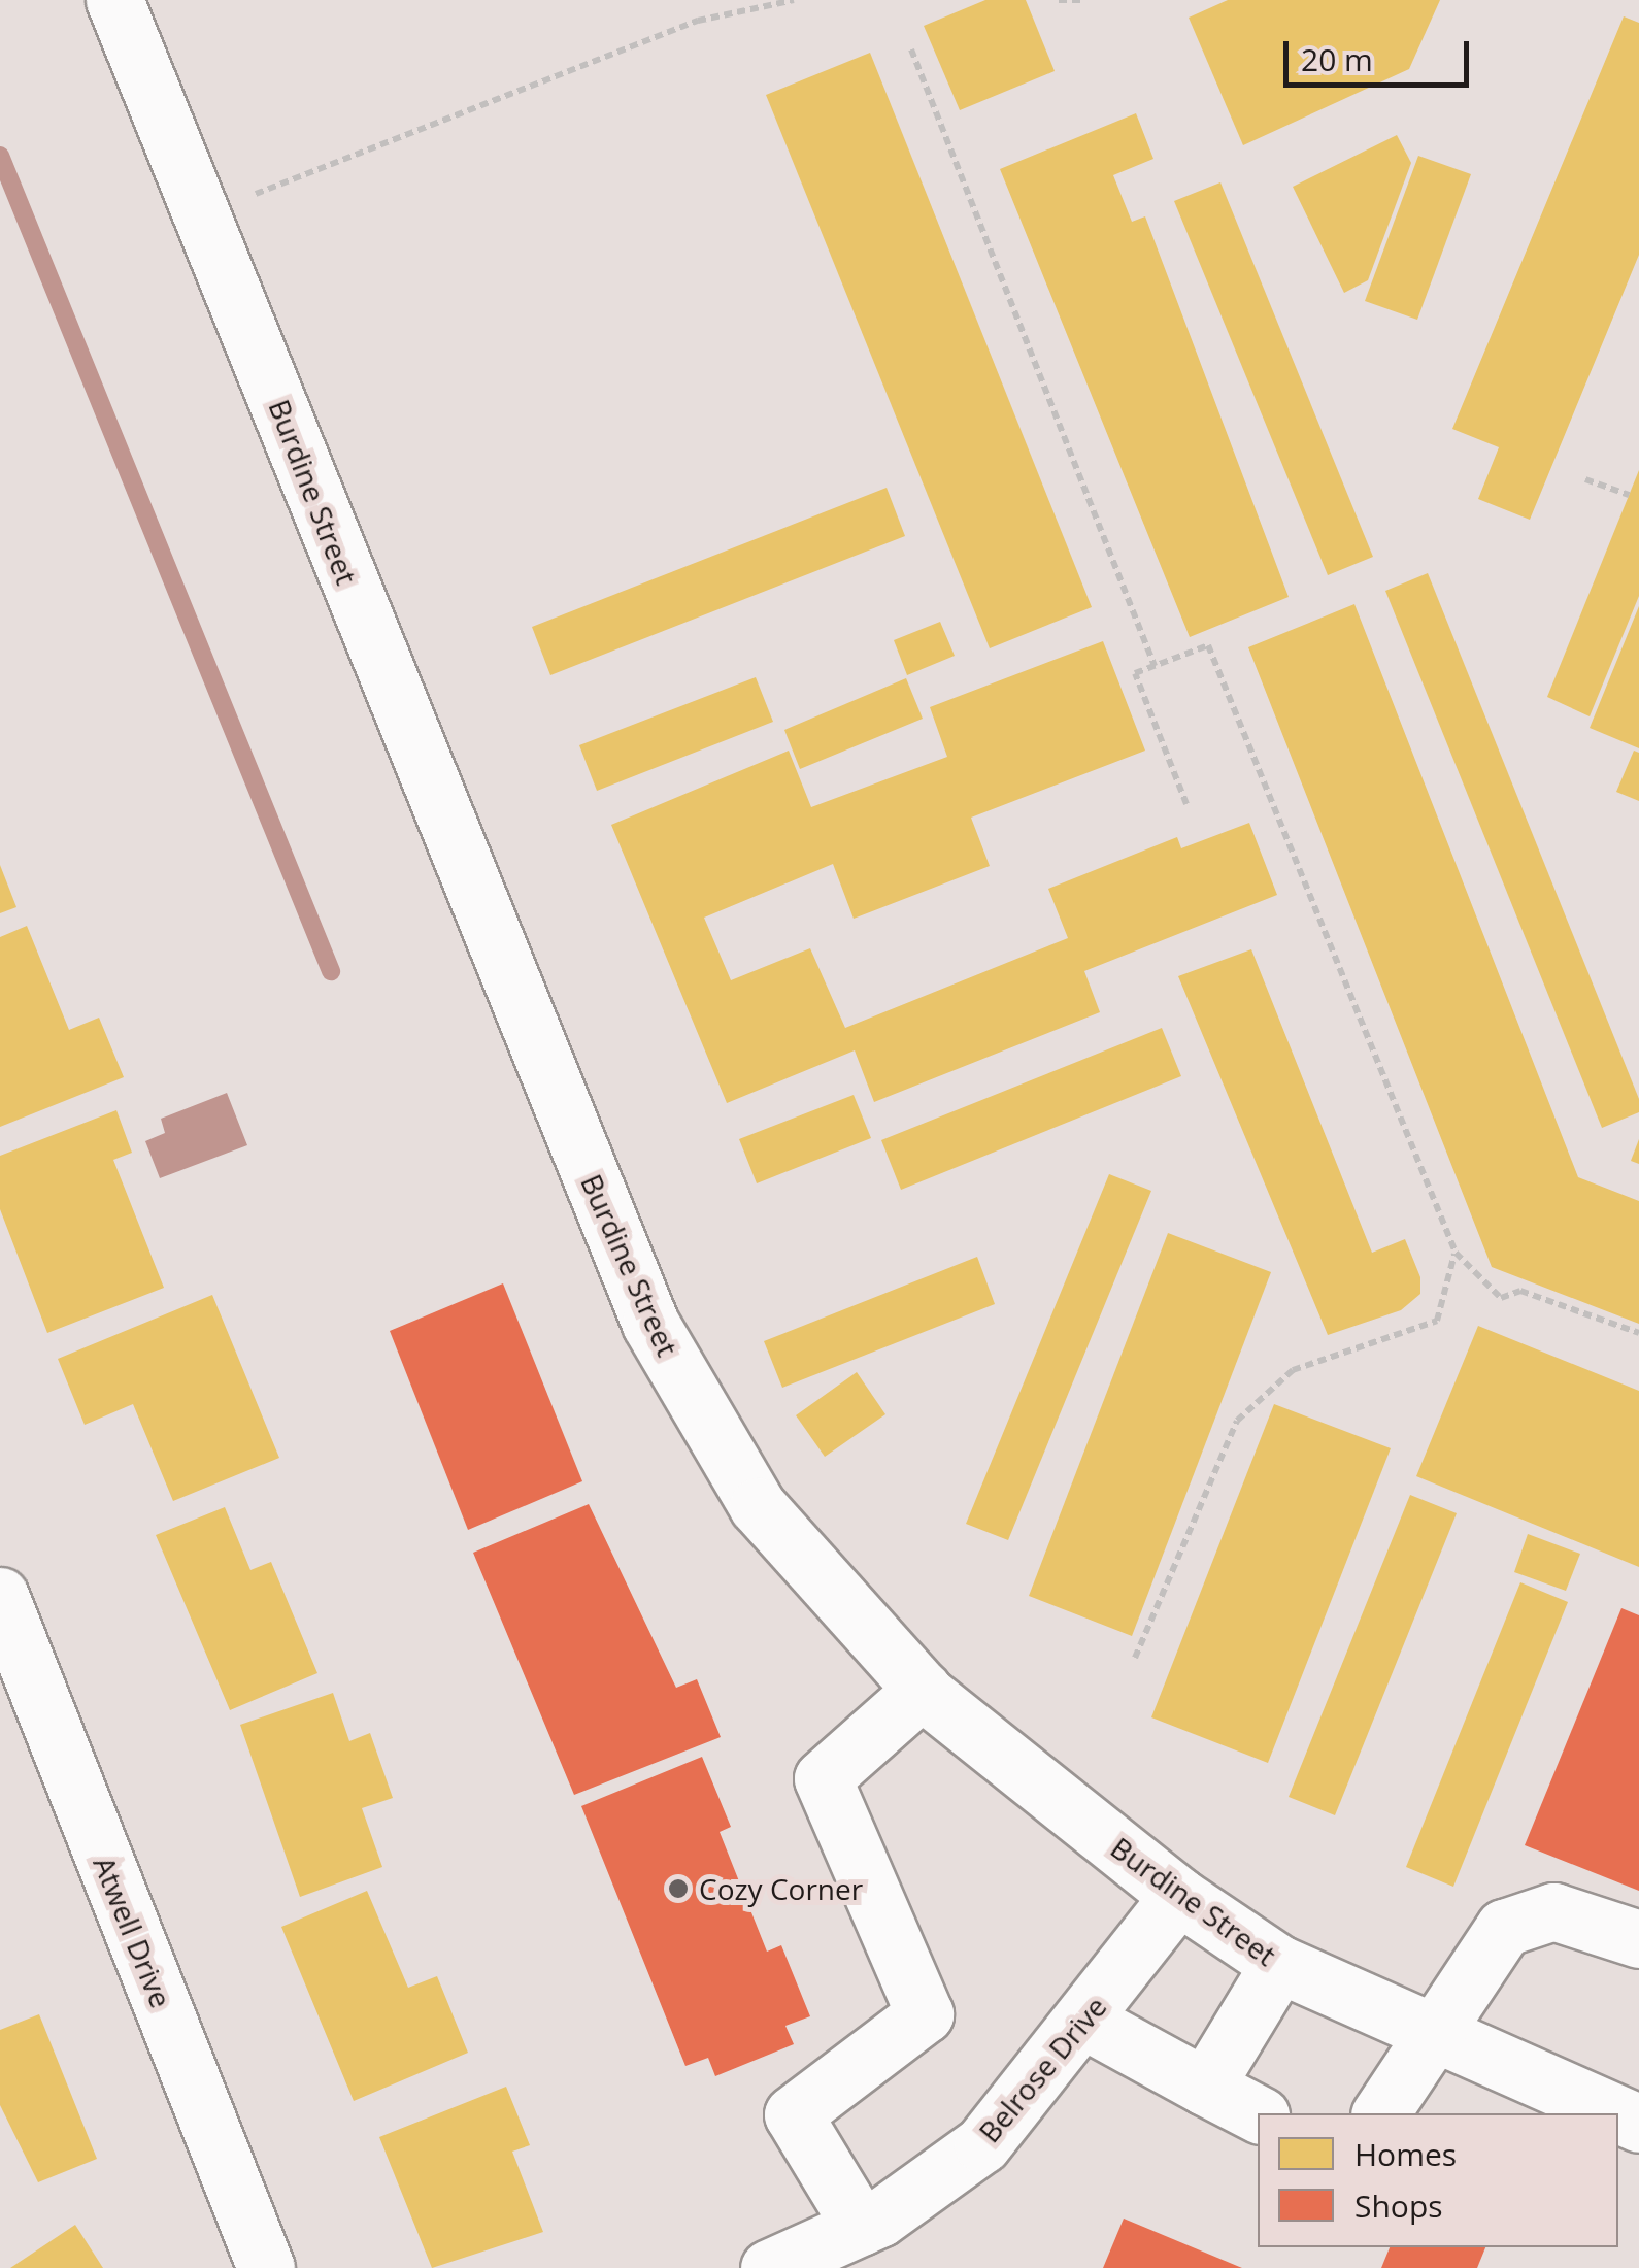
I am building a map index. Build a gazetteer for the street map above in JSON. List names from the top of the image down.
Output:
{
  "streets": {
    "street": ["Burdine Street", "Atwell Drive", "Belrose Drive"]
  },
  "crossings": [
    ["Burdine Street", "Belrose Drive"]
  ],
  "places": ["Cozy Corner"],
  "legend": ["Homes", "Shops"],
  "scale_bar": "20 m"
}
